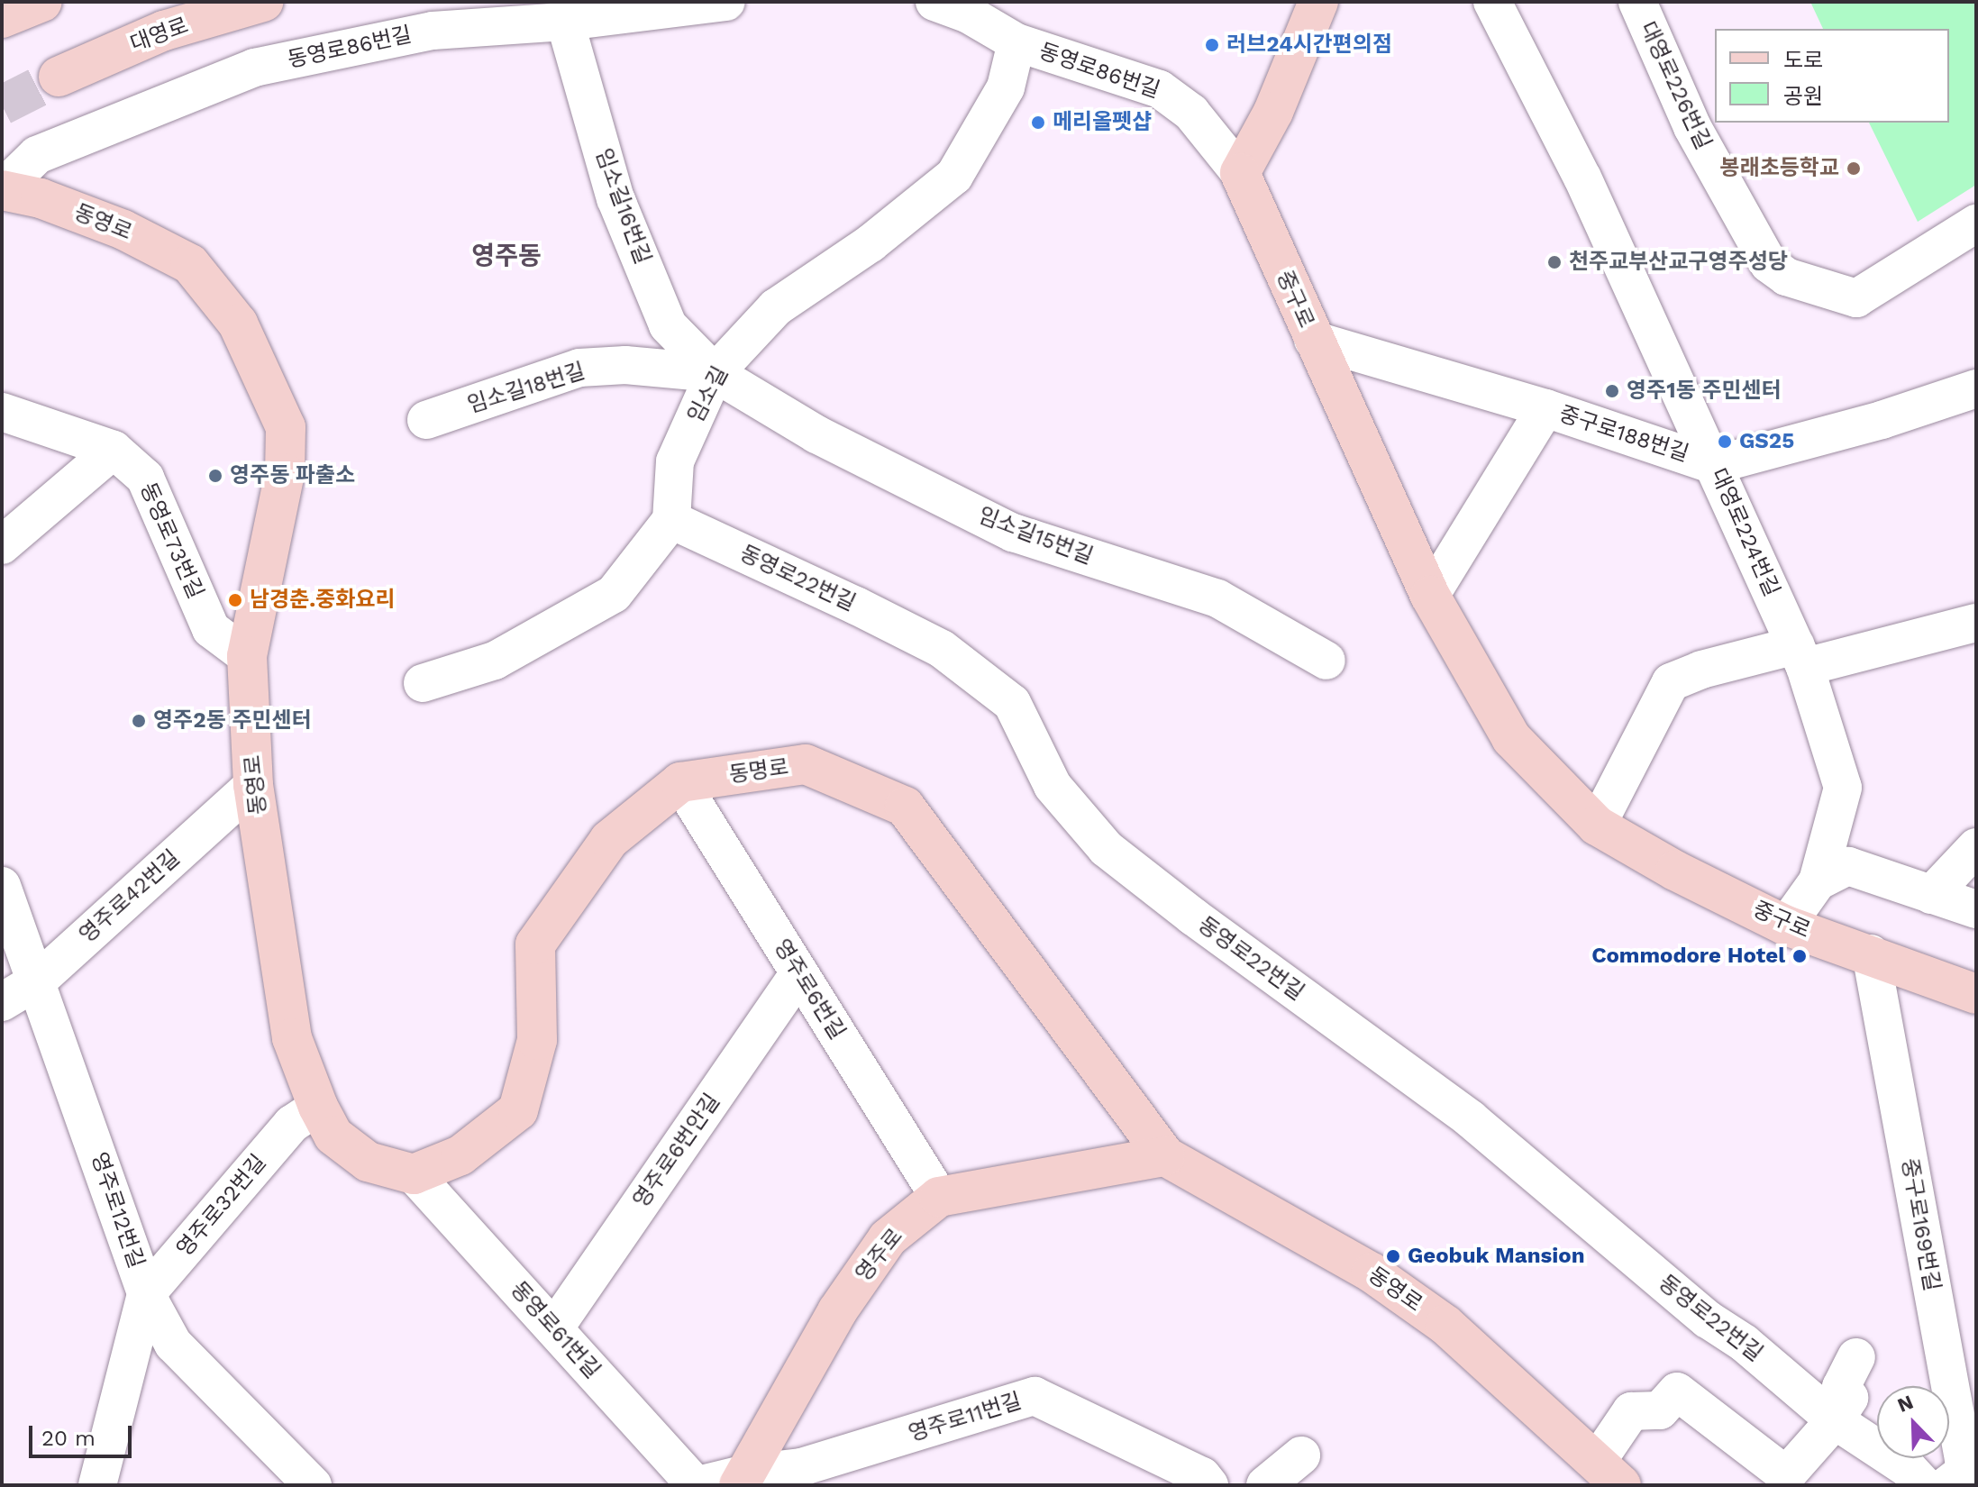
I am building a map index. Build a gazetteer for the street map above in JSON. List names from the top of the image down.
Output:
{
  "streets": {
    "street": [
      "대영로",
      "동영로86번길",
      "대영로226번길",
      "임소길16번길",
      "동영로",
      "중구로",
      "임소길18번길",
      "임소길",
      "중구로188번길",
      "대영로224번길",
      "임소길15번길",
      "동영로73번길",
      "동영로22번길",
      "동명로",
      "영주로42번길",
      "영주로6번길",
      "영주로6번안길",
      "영주로32번길",
      "영주로12번길",
      "중구로169번길",
      "영주로",
      "동영로61번길",
      "영주로11번길"
    ]
  },
  "crossings": [
    ["동영로86번길", "임소길16번길"],
    ["동영로86번길", "동영로"],
    ["동영로86번길", "중구로"],
    ["동영로86번길", "임소길"],
    ["임소길16번길", "임소길18번길"],
    ["임소길16번길", "임소길"],
    ["임소길16번길", "임소길15번길"],
    ["동영로", "동영로73번길"],
    ["동영로", "동영로22번길"],
    ["동영로", "동명로"],
    ["동영로", "영주로42번길"],
    ["동영로", "영주로32번길"],
    ["동영로", "영주로"],
    ["동영로", "동영로61번길"],
    ["중구로", "중구로188번길"],
    ["중구로", "중구로169번길"],
    ["임소길18번길", "임소길"],
    ["임소길18번길", "임소길15번길"],
    ["임소길", "임소길15번길"],
    ["임소길", "동영로22번길"],
    ["중구로188번길", "대영로224번길"],
    ["동명로", "영주로6번길"],
    ["동명로", "영주로"],
    ["영주로42번길", "영주로12번길"],
    ["영주로6번길", "영주로6번안길"],
    ["영주로6번길", "영주로"],
    ["영주로6번안길", "동영로61번길"],
    ["영주로32번길", "영주로12번길"],
    ["영주로", "영주로11번길"]
  ],
  "districts": ["영주동"],
  "places": [
    "러브24시간편의점",
    "메리올펫샵",
    "봉래초등학교",
    "천주교부산교구영주성당",
    "영주1동 주민센터",
    "GS25",
    "영주동 파출소",
    "남경춘.중화요리",
    "영주2동 주민센터",
    "Commodore Hotel",
    "Geobuk Mansion"
  ],
  "legend": ["도로", "공원"],
  "scale_bar": "20 m",
  "north": "top left"
}
